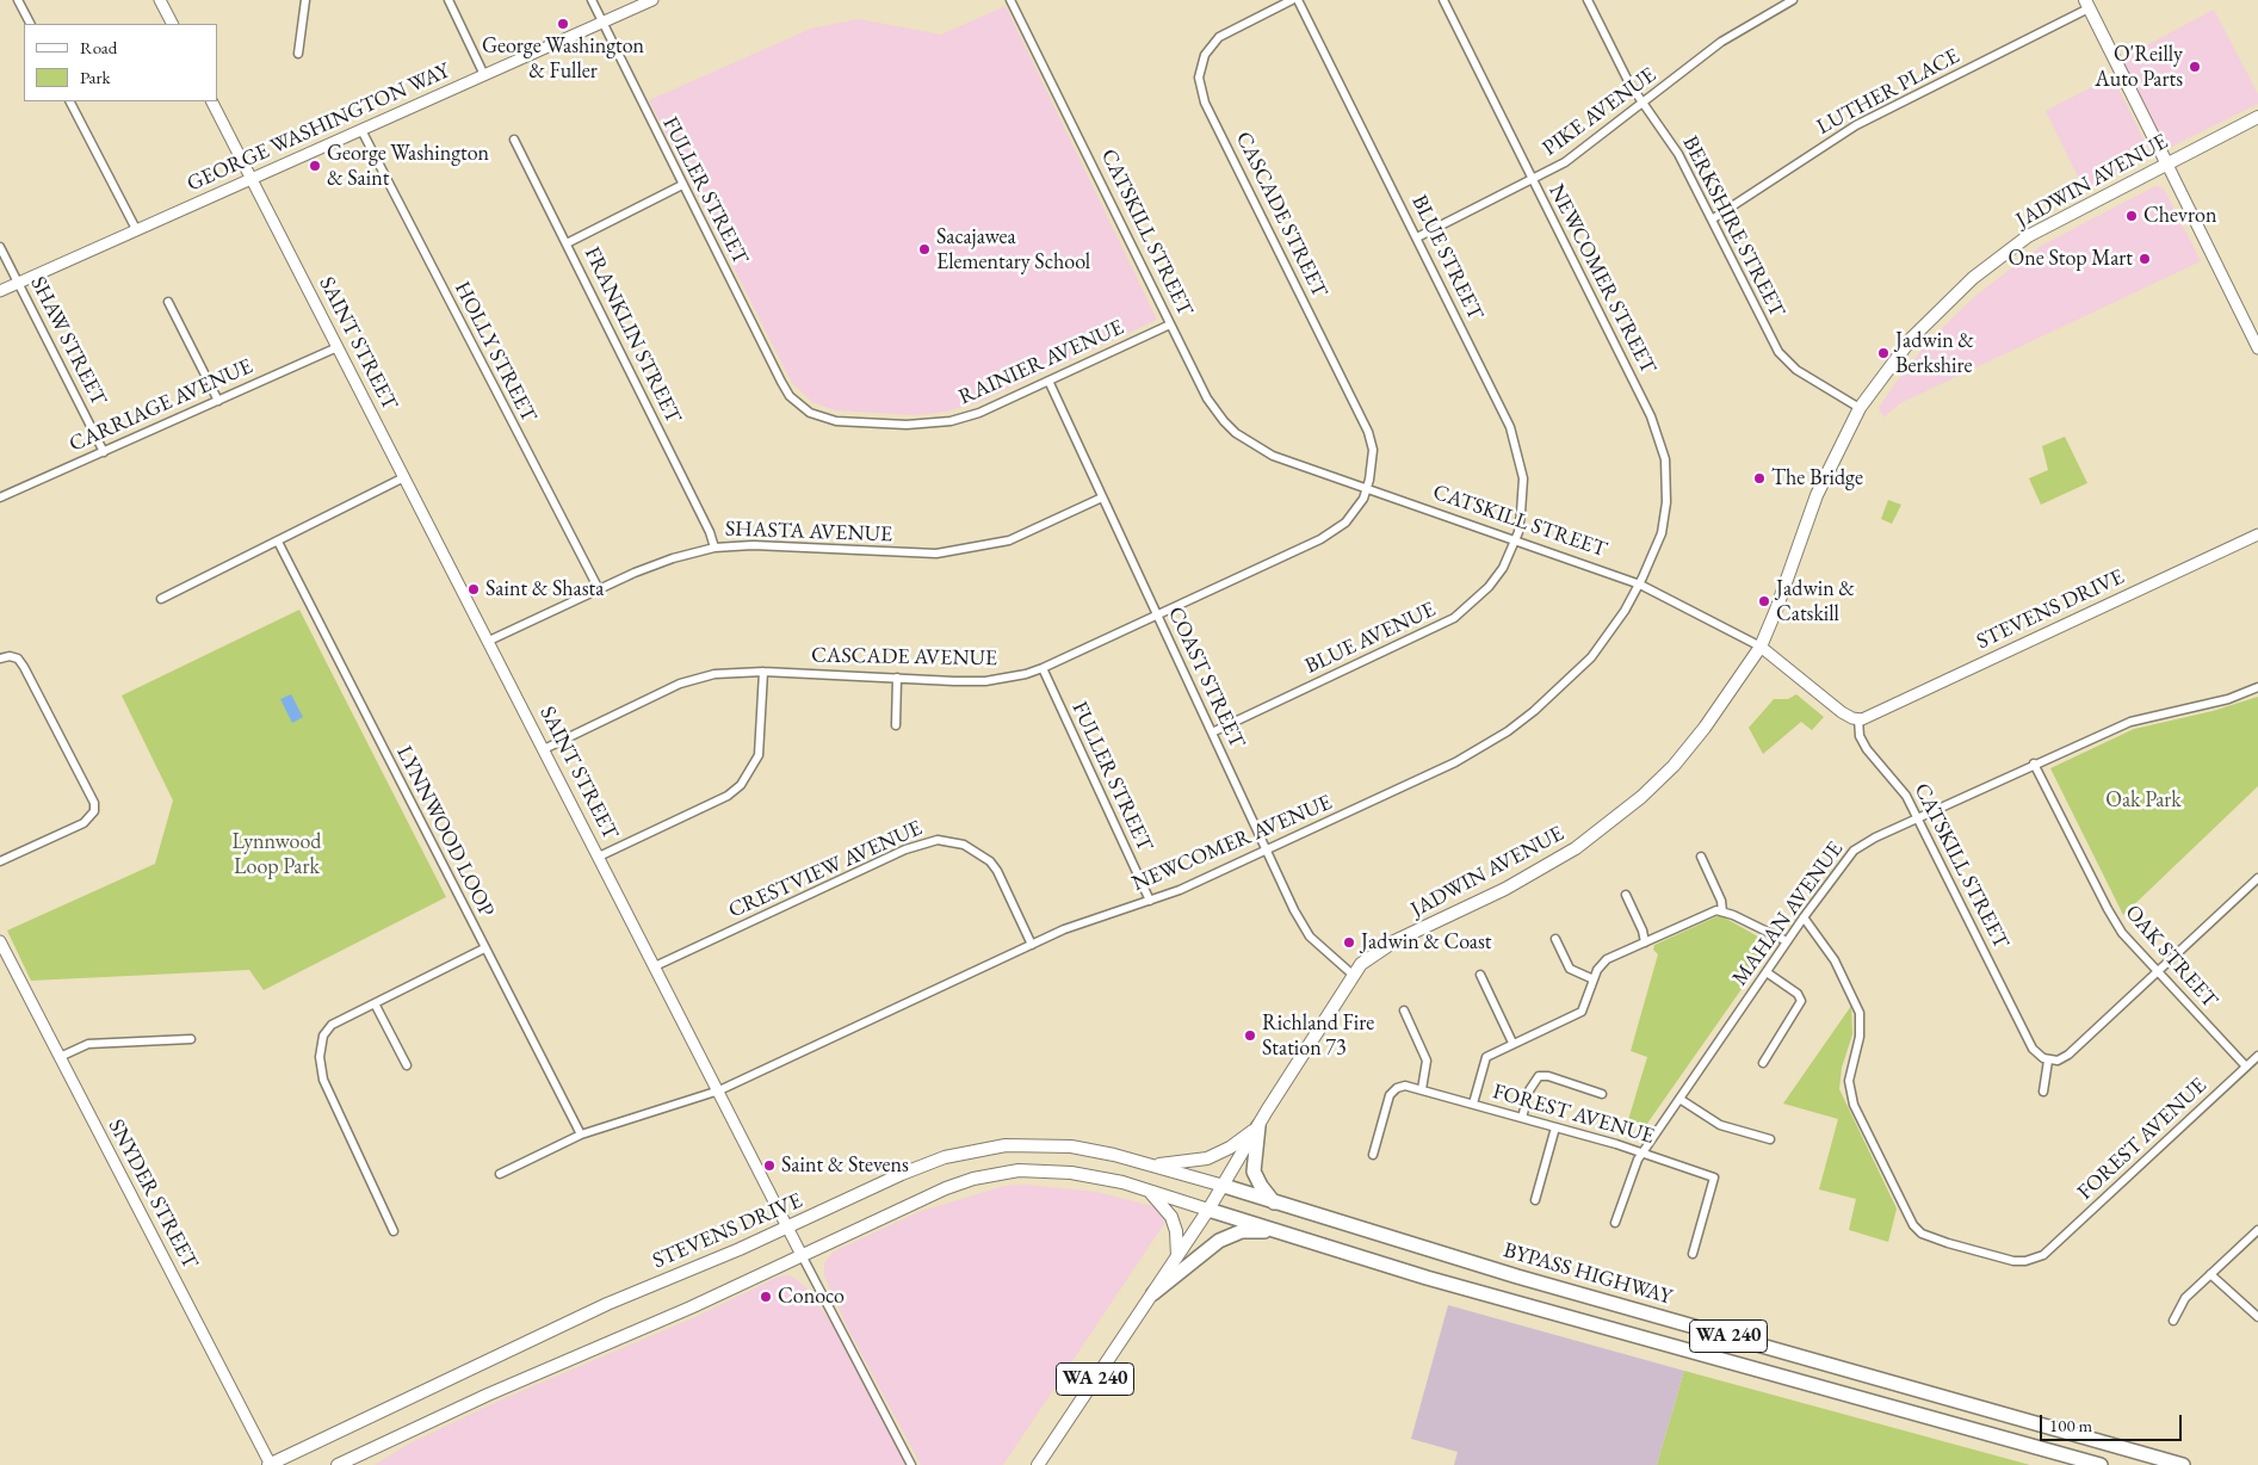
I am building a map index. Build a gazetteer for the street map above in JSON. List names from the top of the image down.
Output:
{
  "streets": {
    "highway": ["BYPASS HIGHWAY", "WA 240"],
    "main road": ["JADWIN AVENUE", "STEVENS DRIVE"],
    "street": [
      "LUTHER PLACE",
      "PIKE AVENUE",
      "GEORGE WASHINGTON WAY",
      "FULLER STREET",
      "CASCADE STREET",
      "BERKSHIRE STREET",
      "CATSKILL STREET",
      "BLUE STREET",
      "NEWCOMER STREET",
      "FRANKLIN STREET",
      "SHAW STREET",
      "SAINT STREET",
      "HOLLY STREET",
      "RAINIER AVENUE",
      "CARRIAGE AVENUE",
      "SHASTA AVENUE",
      "BLUE AVENUE",
      "CASCADE AVENUE",
      "COAST STREET",
      "LYNNWOOD LOOP",
      "NEWCOMER AVENUE",
      "CRESTVIEW AVENUE",
      "MAHAN AVENUE",
      "OAK STREET",
      "FOREST AVENUE",
      "SNYDER STREET"
    ]
  },
  "crossings": [
    ["LUTHER PLACE", "BERKSHIRE STREET"],
    ["PIKE AVENUE", "BERKSHIRE STREET"],
    ["PIKE AVENUE", "BLUE STREET"],
    ["PIKE AVENUE", "NEWCOMER STREET"],
    ["GEORGE WASHINGTON WAY", "FULLER STREET"],
    ["GEORGE WASHINGTON WAY", "SHAW STREET"],
    ["GEORGE WASHINGTON WAY", "SAINT STREET"],
    ["GEORGE WASHINGTON WAY", "HOLLY STREET"],
    ["JADWIN AVENUE", "BERKSHIRE STREET"],
    ["JADWIN AVENUE", "CATSKILL STREET"],
    ["JADWIN AVENUE", "STEVENS DRIVE"],
    ["JADWIN AVENUE", "COAST STREET"],
    ["JADWIN AVENUE", "BYPASS HIGHWAY"],
    ["JADWIN AVENUE", "WA 240"],
    ["FULLER STREET", "RAINIER AVENUE"],
    ["FULLER STREET", "CASCADE AVENUE"],
    ["FULLER STREET", "NEWCOMER AVENUE"],
    ["CASCADE STREET", "CATSKILL STREET"],
    ["CASCADE STREET", "CASCADE AVENUE"],
    ["CATSKILL STREET", "BLUE STREET"],
    ["CATSKILL STREET", "NEWCOMER STREET"],
    ["CATSKILL STREET", "RAINIER AVENUE"],
    ["CATSKILL STREET", "STEVENS DRIVE"],
    ["CATSKILL STREET", "BLUE AVENUE"],
    ["CATSKILL STREET", "CASCADE AVENUE"],
    ["CATSKILL STREET", "NEWCOMER AVENUE"],
    ["CATSKILL STREET", "MAHAN AVENUE"],
    ["BLUE STREET", "BLUE AVENUE"],
    ["NEWCOMER STREET", "NEWCOMER AVENUE"],
    ["FRANKLIN STREET", "SHASTA AVENUE"],
    ["SHAW STREET", "CARRIAGE AVENUE"],
    ["SAINT STREET", "CARRIAGE AVENUE"],
    ["SAINT STREET", "SHASTA AVENUE"],
    ["SAINT STREET", "STEVENS DRIVE"],
    ["SAINT STREET", "CASCADE AVENUE"],
    ["SAINT STREET", "NEWCOMER AVENUE"],
    ["SAINT STREET", "CRESTVIEW AVENUE"],
    ["HOLLY STREET", "SHASTA AVENUE"],
    ["RAINIER AVENUE", "COAST STREET"],
    ["SHASTA AVENUE", "COAST STREET"],
    ["STEVENS DRIVE", "SNYDER STREET"],
    ["STEVENS DRIVE", "BYPASS HIGHWAY"],
    ["BLUE AVENUE", "COAST STREET"],
    ["CASCADE AVENUE", "COAST STREET"],
    ["COAST STREET", "NEWCOMER AVENUE"],
    ["NEWCOMER AVENUE", "CRESTVIEW AVENUE"],
    ["MAHAN AVENUE", "OAK STREET"],
    ["MAHAN AVENUE", "FOREST AVENUE"],
    ["OAK STREET", "FOREST AVENUE"]
  ],
  "parks": ["Oak Park", "Lynnwood Loop Park"],
  "places": [
    "George Washington & Fuller",
    "O'Reilly Auto Parts",
    "George Washington & Saint",
    "Chevron",
    "Sacajawea Elementary School",
    "One Stop Mart",
    "Jadwin & Berkshire",
    "The Bridge",
    "Saint & Shasta",
    "Jadwin & Catskill",
    "Jadwin & Coast",
    "Richland Fire Station 73",
    "Saint & Stevens",
    "Conoco"
  ],
  "legend": ["Road", "Park"],
  "scale_bar": "100 m"
}
